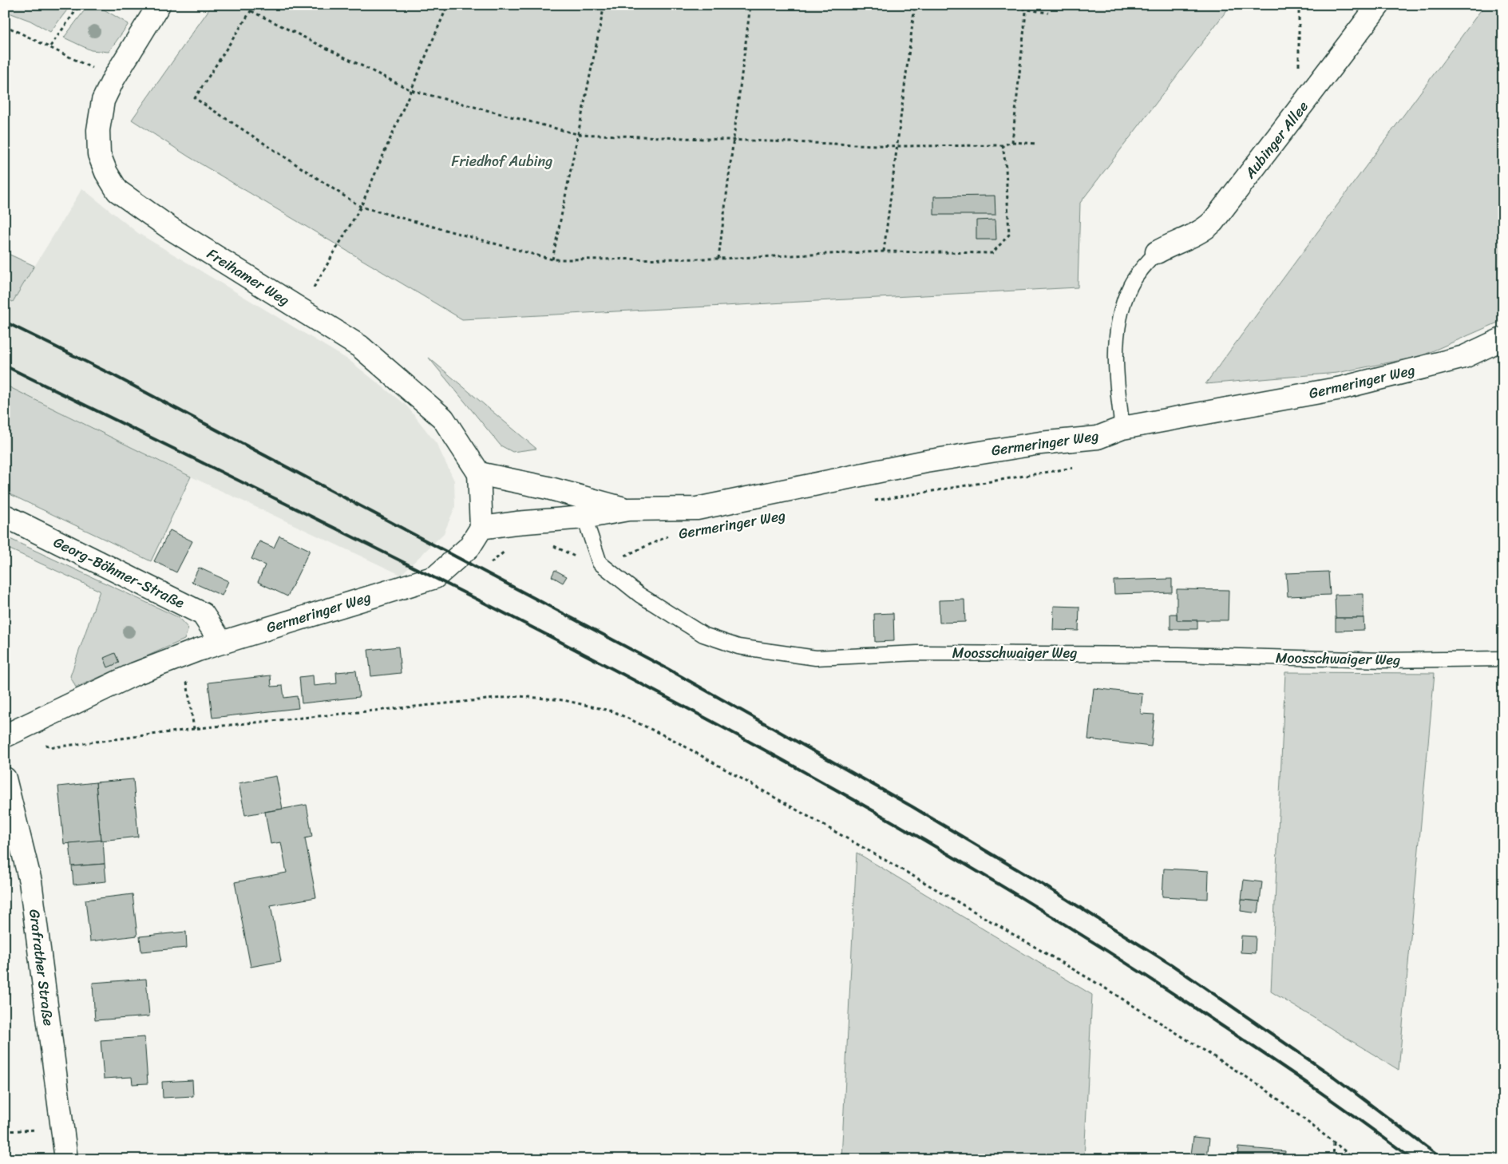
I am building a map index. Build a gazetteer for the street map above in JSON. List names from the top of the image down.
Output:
{
  "streets": {
    "street": [
      "Aubinger Allee",
      "Freihamer Weg",
      "Germeringer Weg",
      "Georg-Böhmer-Straße",
      "Grafrather Straße"
    ],
    "lane": ["Moosschwaiger Weg"]
  },
  "crossings": [
    ["Freihamer Weg", "Germeringer Weg"],
    ["Germeringer Weg", "Georg-Böhmer-Straße"],
    ["Germeringer Weg", "Moosschwaiger Weg"]
  ],
  "parks": ["Friedhof Aubing"]
}
